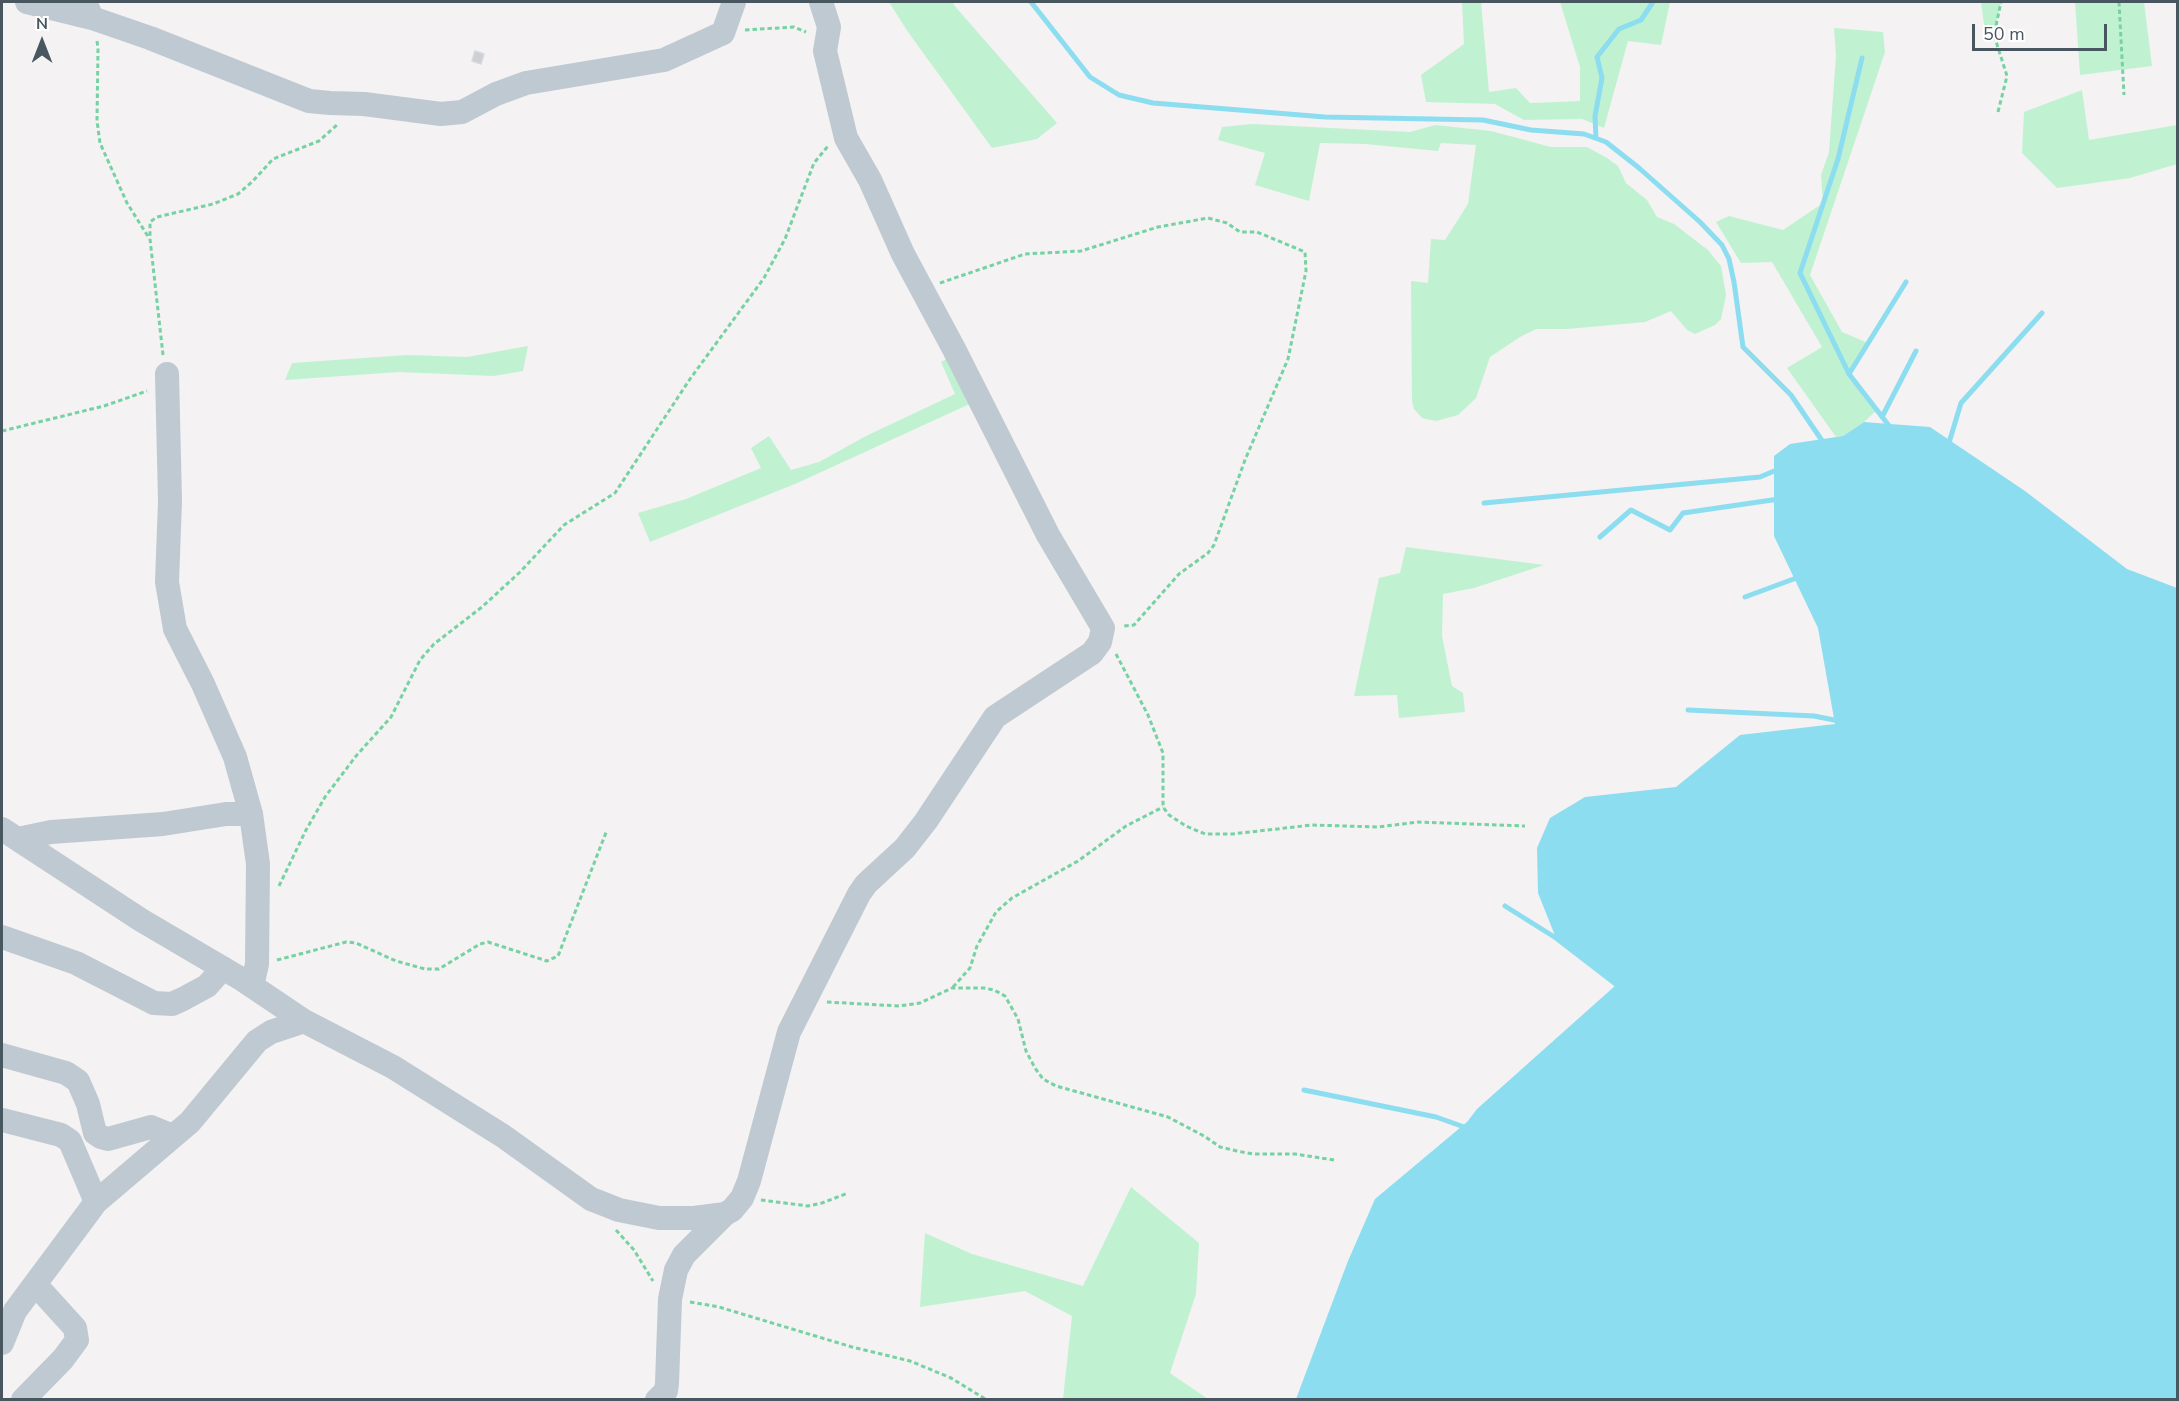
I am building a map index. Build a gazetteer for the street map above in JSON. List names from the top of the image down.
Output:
{
  "scale_bar": "50 m",
  "north": "top"
}
